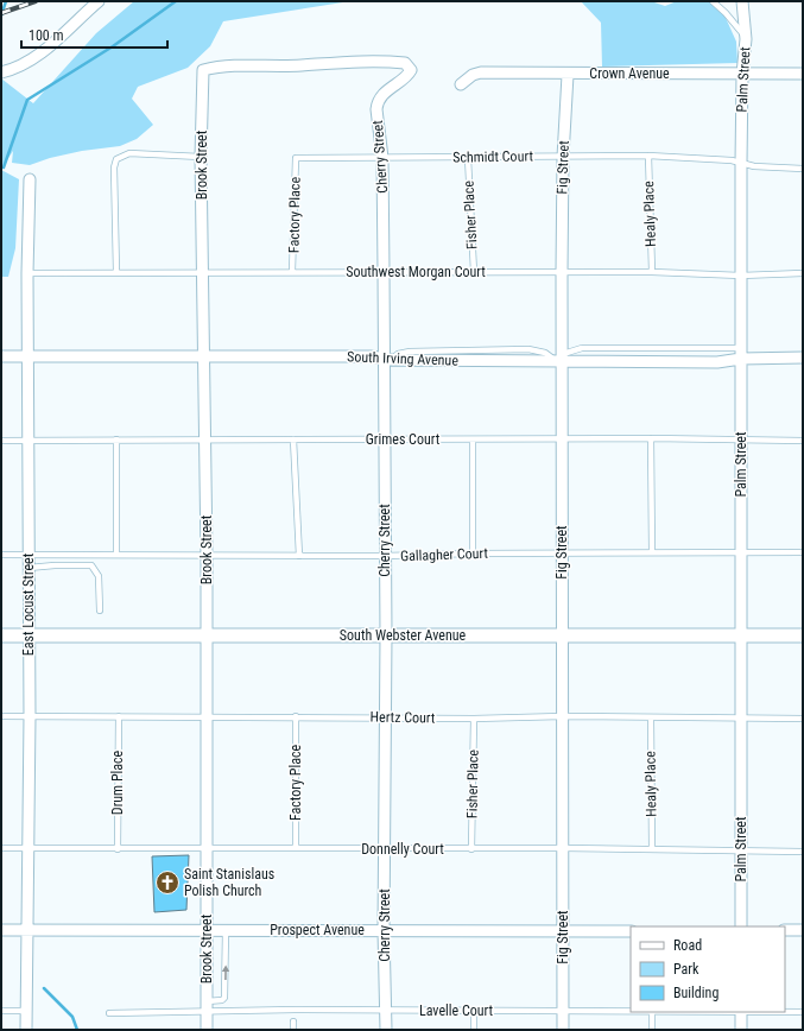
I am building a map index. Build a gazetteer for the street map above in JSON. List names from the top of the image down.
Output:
{
  "streets": {
    "street": [
      "Crown Avenue",
      "Palm Street",
      "Cherry Street",
      "Brook Street",
      "Fig Street",
      "South Irving Avenue",
      "East Locust Street",
      "South Webster Avenue",
      "Prospect Avenue"
    ],
    "lane": [
      "Schmidt Court",
      "Healy Place",
      "Factory Place",
      "Fisher Place",
      "Southwest Morgan Court",
      "Grimes Court",
      "Gallagher Court",
      "Hertz Court",
      "Drum Place",
      "Donnelly Court",
      "Lavelle Court"
    ]
  },
  "crossings": [
    ["Crown Avenue", "Palm Street"],
    ["Crown Avenue", "Fig Street"],
    ["Palm Street", "Schmidt Court"],
    ["Palm Street", "Southwest Morgan Court"],
    ["Palm Street", "South Irving Avenue"],
    ["Palm Street", "Grimes Court"],
    ["Palm Street", "Gallagher Court"],
    ["Palm Street", "South Webster Avenue"],
    ["Palm Street", "Hertz Court"],
    ["Palm Street", "Donnelly Court"],
    ["Cherry Street", "Schmidt Court"],
    ["Cherry Street", "Brook Street"],
    ["Cherry Street", "Southwest Morgan Court"],
    ["Cherry Street", "South Irving Avenue"],
    ["Cherry Street", "Grimes Court"],
    ["Cherry Street", "Gallagher Court"],
    ["Cherry Street", "South Webster Avenue"],
    ["Cherry Street", "Hertz Court"],
    ["Cherry Street", "Donnelly Court"],
    ["Cherry Street", "Prospect Avenue"],
    ["Cherry Street", "Lavelle Court"],
    ["Schmidt Court", "Fig Street"],
    ["Schmidt Court", "Healy Place"],
    ["Schmidt Court", "Factory Place"],
    ["Schmidt Court", "Fisher Place"],
    ["Brook Street", "Southwest Morgan Court"],
    ["Brook Street", "South Irving Avenue"],
    ["Brook Street", "Grimes Court"],
    ["Brook Street", "Gallagher Court"],
    ["Brook Street", "South Webster Avenue"],
    ["Brook Street", "Hertz Court"],
    ["Brook Street", "Donnelly Court"],
    ["Brook Street", "Prospect Avenue"],
    ["Brook Street", "Lavelle Court"],
    ["Fig Street", "Southwest Morgan Court"],
    ["Fig Street", "South Irving Avenue"],
    ["Fig Street", "Grimes Court"],
    ["Fig Street", "Gallagher Court"],
    ["Fig Street", "South Webster Avenue"],
    ["Fig Street", "Hertz Court"],
    ["Fig Street", "Donnelly Court"],
    ["Fig Street", "Prospect Avenue"],
    ["Fig Street", "Lavelle Court"],
    ["Healy Place", "Southwest Morgan Court"],
    ["Healy Place", "Hertz Court"],
    ["Healy Place", "Donnelly Court"],
    ["Factory Place", "Southwest Morgan Court"],
    ["Factory Place", "Hertz Court"],
    ["Factory Place", "Donnelly Court"],
    ["Fisher Place", "Southwest Morgan Court"],
    ["Fisher Place", "Hertz Court"],
    ["Fisher Place", "Donnelly Court"],
    ["Southwest Morgan Court", "East Locust Street"],
    ["South Irving Avenue", "East Locust Street"],
    ["Grimes Court", "East Locust Street"],
    ["Gallagher Court", "East Locust Street"],
    ["East Locust Street", "South Webster Avenue"],
    ["East Locust Street", "Hertz Court"],
    ["East Locust Street", "Donnelly Court"],
    ["East Locust Street", "Prospect Avenue"],
    ["Hertz Court", "Drum Place"],
    ["Drum Place", "Donnelly Court"]
  ],
  "places": {
    "church": ["Saint Stanislaus Polish Church"]
  },
  "legend": ["Road", "Park", "Building"],
  "scale_bar": "100 m"
}
